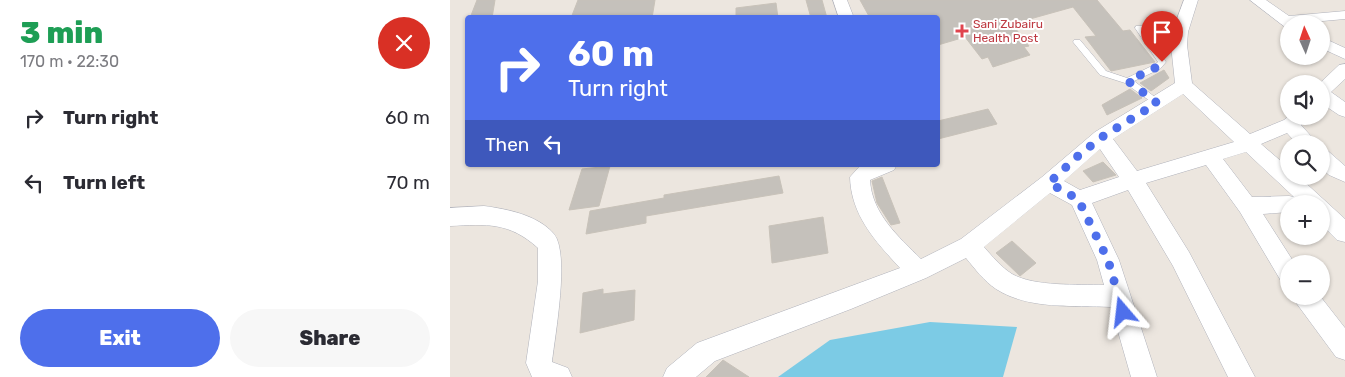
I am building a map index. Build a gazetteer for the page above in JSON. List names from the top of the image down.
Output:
{
  "places": {
    "health": ["Sani Zubairu Health Post"]
  },
  "north": "top",
  "page": {
    "heading": ["3 min", "170 m · 22:30"],
    "map_buttons": ["+", "−"],
    "turn": ["60 m", "Turn right"],
    "list": [
      {
        "name": "Turn right",
        "value": "60 m"
      },
      {
        "name": "Turn left",
        "value": "70 m"
      }
    ],
    "then": "Then",
    "buttons": ["Exit", "Share"]
  }
}
